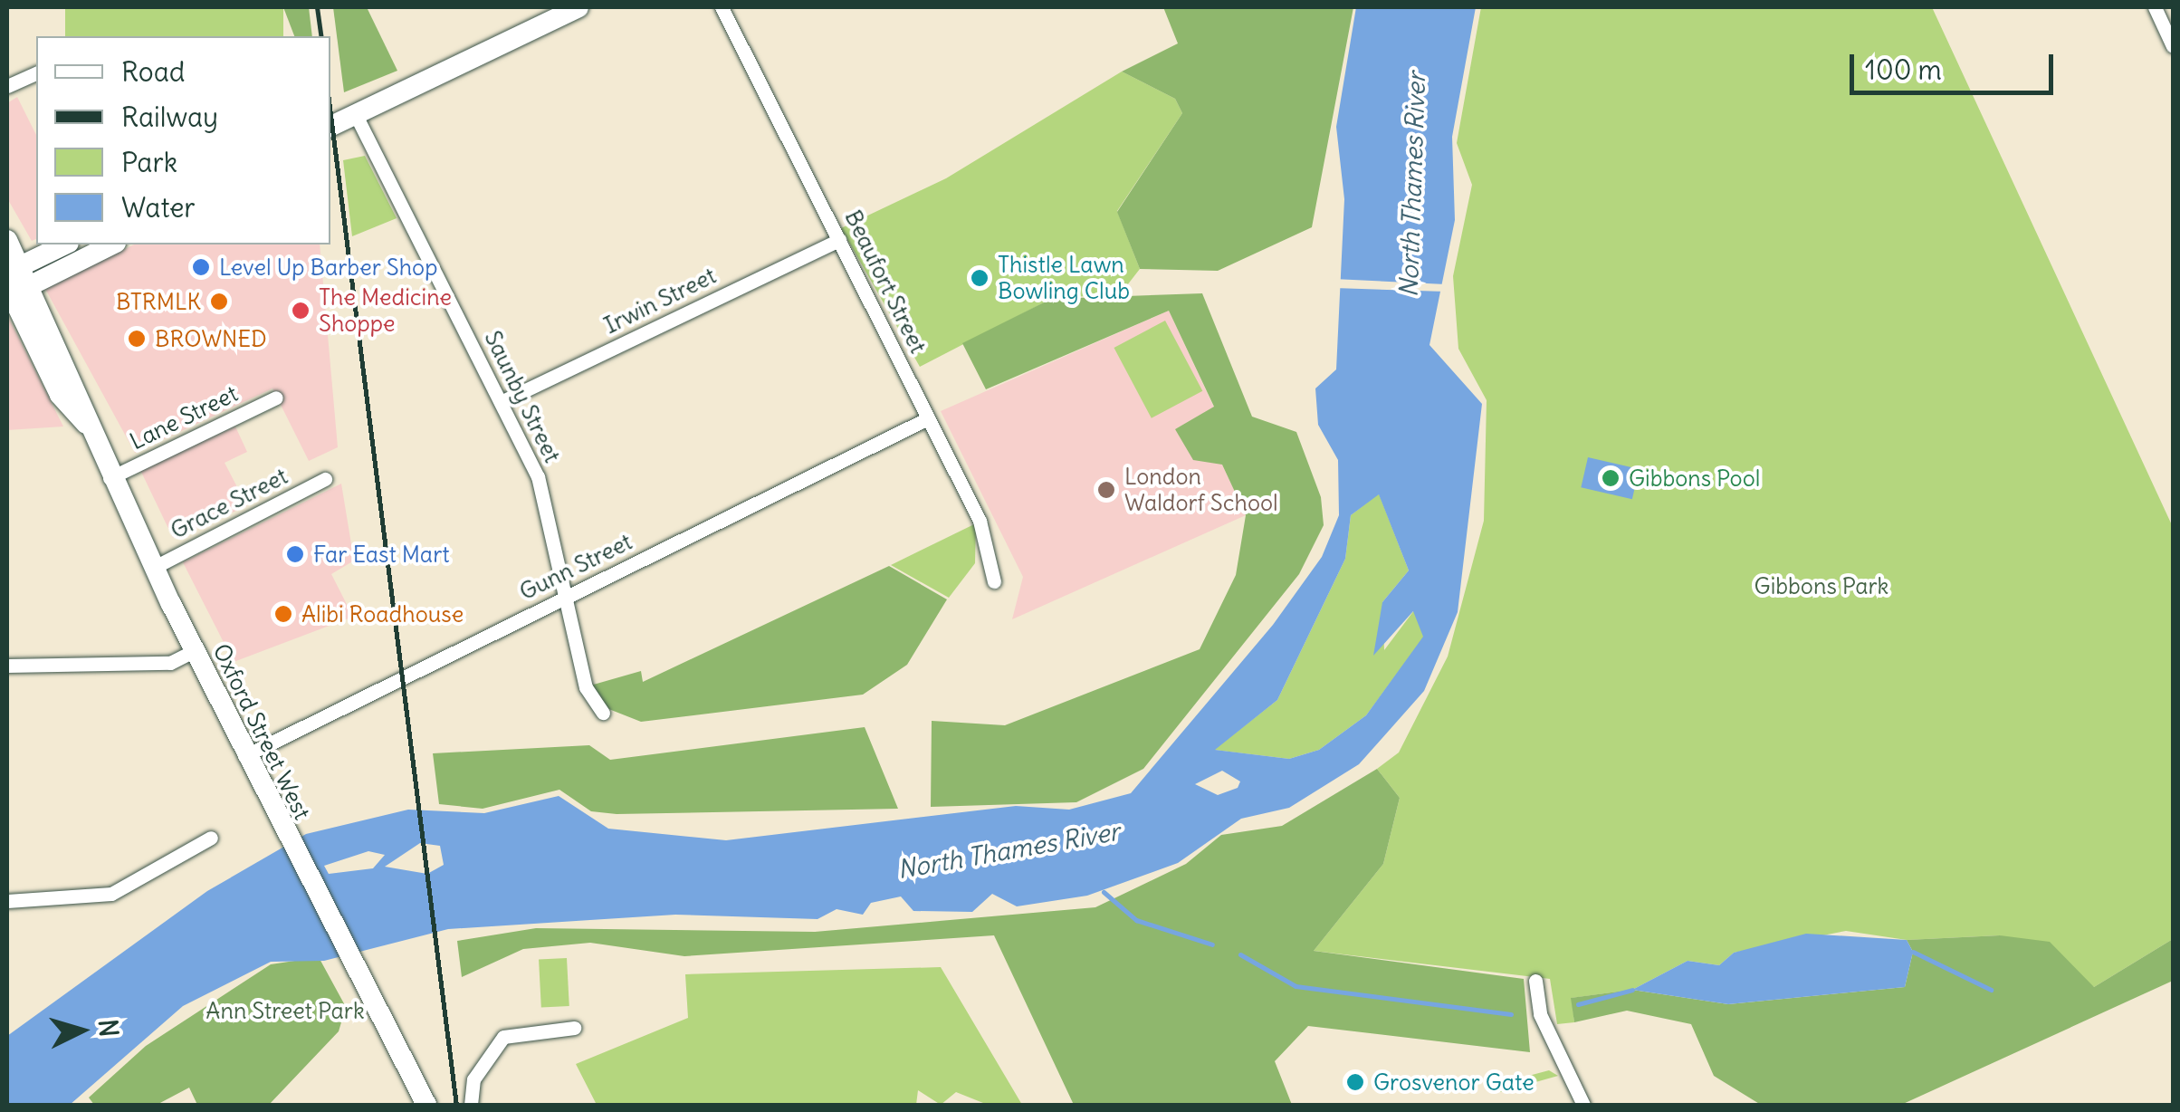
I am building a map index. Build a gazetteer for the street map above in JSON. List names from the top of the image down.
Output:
{
  "streets": {
    "main road": ["Oxford Street West"],
    "street": [
      "Beaufort Street",
      "Irwin Street",
      "Saunby Street",
      "Lane Street",
      "Grace Street",
      "Gunn Street"
    ]
  },
  "crossings": [
    ["Beaufort Street", "Irwin Street"],
    ["Beaufort Street", "Gunn Street"],
    ["Irwin Street", "Saunby Street"],
    ["Saunby Street", "Gunn Street"],
    ["Lane Street", "Oxford Street West"],
    ["Grace Street", "Oxford Street West"],
    ["Gunn Street", "Oxford Street West"]
  ],
  "water": ["North Thames River"],
  "parks": ["Gibbons Park", "Ann Street Park"],
  "places": [
    "Level Up Barber Shop",
    "Thistle Lawn Bowling Club",
    "BTRMLK",
    "The Medicine Shoppe",
    "BROWNED",
    "Gibbons Pool",
    "London Waldorf School",
    "Far East Mart",
    "Alibi Roadhouse",
    "Grosvenor Gate"
  ],
  "legend": [
    "Road",
    "Railway",
    "Park",
    "Water"
  ],
  "scale_bar": "100 m",
  "north": "right"
}
